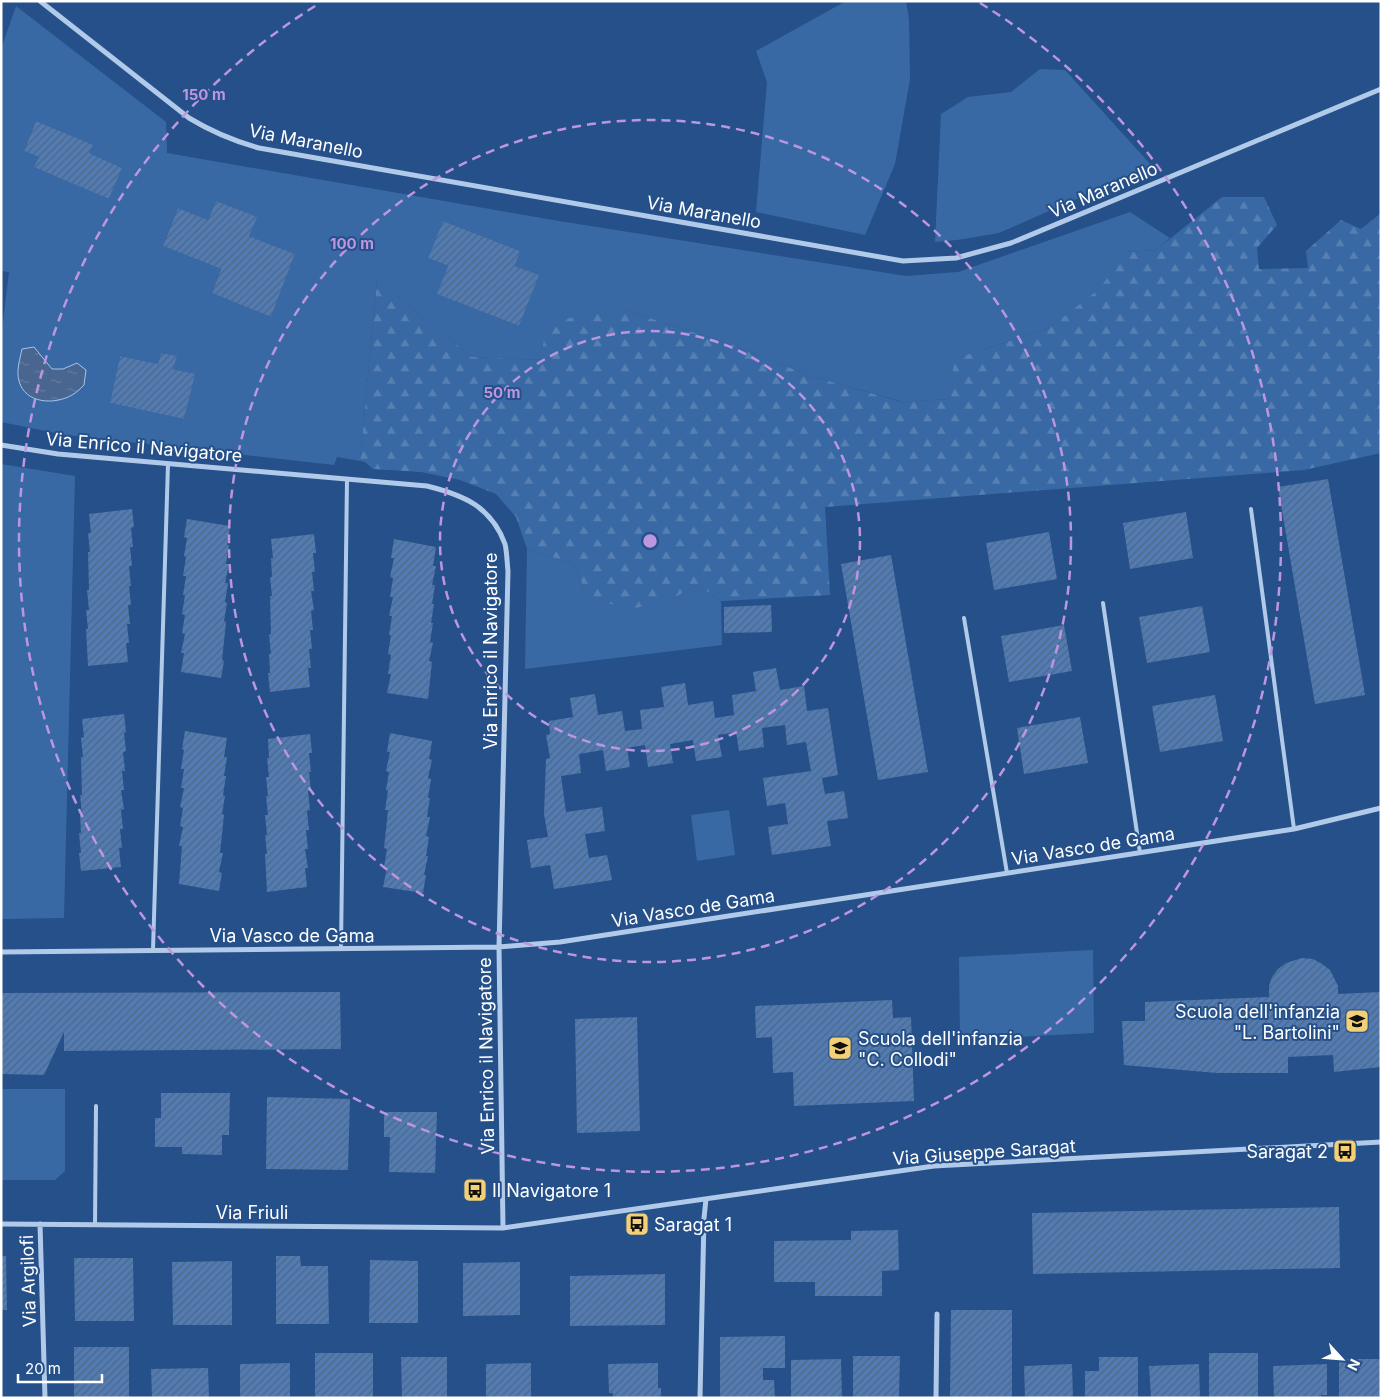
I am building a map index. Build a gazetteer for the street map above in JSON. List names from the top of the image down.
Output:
{
  "streets": {
    "street": [
      "Via Maranello",
      "Via Enrico il Navigatore",
      "Via Vasco de Gama",
      "Via Giuseppe Saragat",
      "Via Friuli",
      "Via Argilofi"
    ]
  },
  "crossings": [
    ["Via Enrico il Navigatore", "Via Vasco de Gama"],
    ["Via Enrico il Navigatore", "Via Giuseppe Saragat"],
    ["Via Enrico il Navigatore", "Via Friuli"],
    ["Via Giuseppe Saragat", "Via Friuli"],
    ["Via Friuli", "Via Argilofi"]
  ],
  "places": {
    "school or university": ["Scuola dell'infanzia \"L. Bartolini\"", "Scuola dell'infanzia \"C. Collodi\""],
    "bus stop": ["Saragat 2", "Il Navigatore 1", "Saragat 1"]
  },
  "scale_bar": "20 m",
  "north": "bottom right",
  "rings": ["150 m", "100 m", "50 m"]
}
